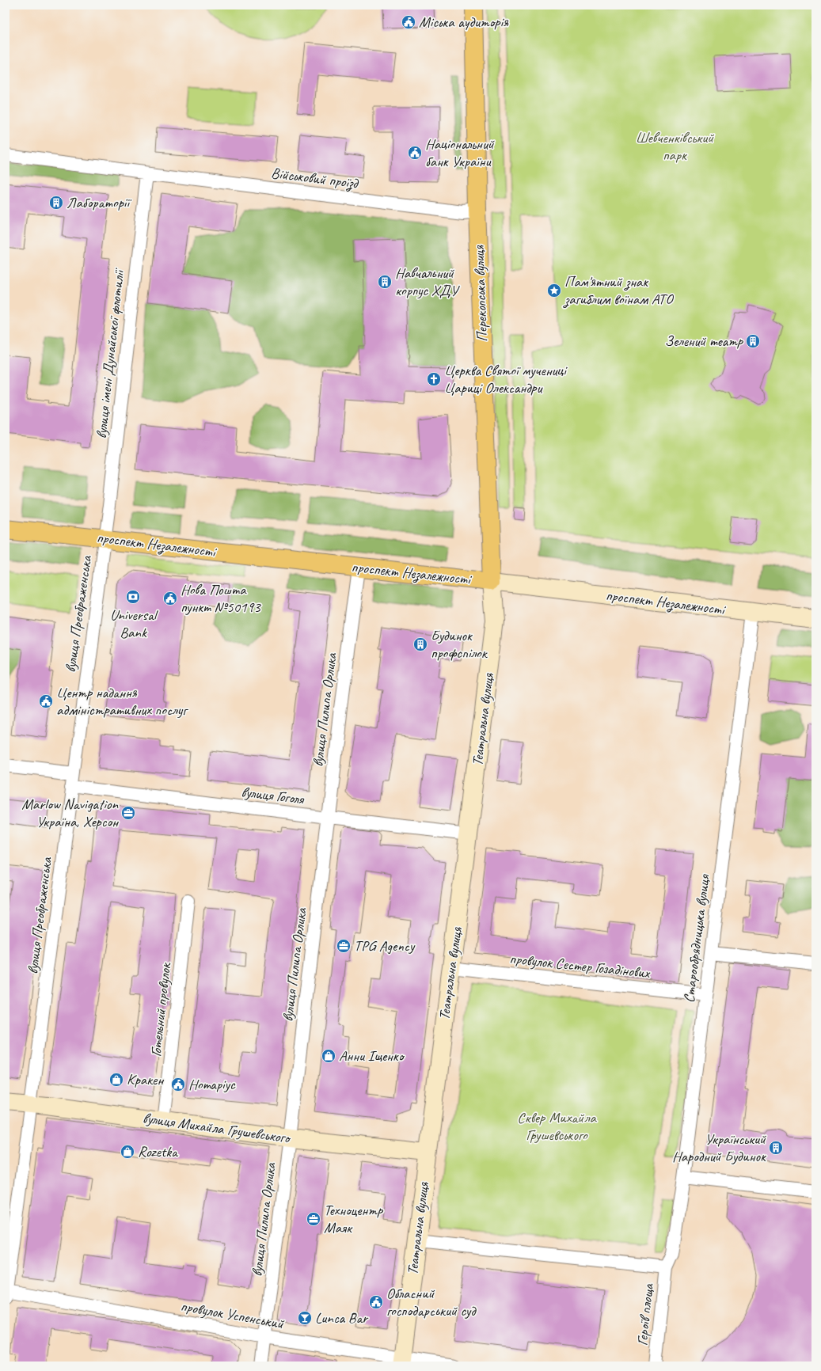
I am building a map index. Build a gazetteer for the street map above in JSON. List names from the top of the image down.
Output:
{
  "streets": {
    "main road": ["Перекопська вулиця", "проспект Незалежності"],
    "street": [
      "Військовий проїзд",
      "вулиця імені Дунайської флотилії",
      "вулиця Преображенська",
      "вулиця Пилипа Орлика",
      "Театральна вулиця",
      "вулиця Гоголя",
      "Старообрядницька вулиця",
      "провулок Сестер Гозадінових",
      "Готельний провулок",
      "вулиця Михайла Грушевського",
      "провулок Успенський",
      "Героїв площа"
    ]
  },
  "crossings": [
    ["Військовий проїзд", "Перекопська вулиця"],
    ["Військовий проїзд", "вулиця імені Дунайської флотилії"],
    ["Перекопська вулиця", "проспект Незалежності"],
    ["Перекопська вулиця", "Театральна вулиця"],
    ["вулиця імені Дунайської флотилії", "проспект Незалежності"],
    ["вулиця імені Дунайської флотилії", "вулиця Преображенська"],
    ["проспект Незалежності", "вулиця Преображенська"],
    ["проспект Незалежності", "вулиця Пилипа Орлика"],
    ["проспект Незалежності", "Театральна вулиця"],
    ["проспект Незалежності", "Старообрядницька вулиця"],
    ["вулиця Преображенська", "вулиця Гоголя"],
    ["вулиця Преображенська", "вулиця Михайла Грушевського"],
    ["вулиця Преображенська", "провулок Успенський"],
    ["вулиця Пилипа Орлика", "вулиця Гоголя"],
    ["вулиця Пилипа Орлика", "вулиця Михайла Грушевського"],
    ["вулиця Пилипа Орлика", "провулок Успенський"],
    ["Театральна вулиця", "вулиця Гоголя"],
    ["Театральна вулиця", "провулок Сестер Гозадінових"],
    ["Театральна вулиця", "вулиця Михайла Грушевського"],
    ["Театральна вулиця", "провулок Успенський"],
    ["Старообрядницька вулиця", "провулок Сестер Гозадінових"],
    ["Старообрядницька вулиця", "Героїв площа"],
    ["Готельний провулок", "вулиця Михайла Грушевського"]
  ],
  "parks": ["Шевченківський парк", "Сквер Михайла Грушевського"],
  "places": {
    "public building": [
      "Міська аудиторія",
      "Національний банк України",
      "Нова Пошта пункт №50193",
      "Центр надання адміністративних послуг",
      "Нотаріус",
      "Обласний господарський суд"
    ],
    "building": [
      "Лабораторії",
      "Навчальний корпус ХДУ",
      "Зелений театр",
      "Будинок профспілок",
      "Український Народний Будинок"
    ],
    "place": ["Пам'ятний знак загиблим воїнам АТО"],
    "church": ["Церква Святої мучениці Цариці Олександри"],
    "bank": ["Universal Bank"],
    "office": ["Marlow Navigation Україна, Херсон", "TPG Agency", "Техноцентр Маяк"],
    "shop": ["Анни Іщенко", "Кракен", "Rozetka"],
    "bar": ["Lunca Bar"]
  }
}
